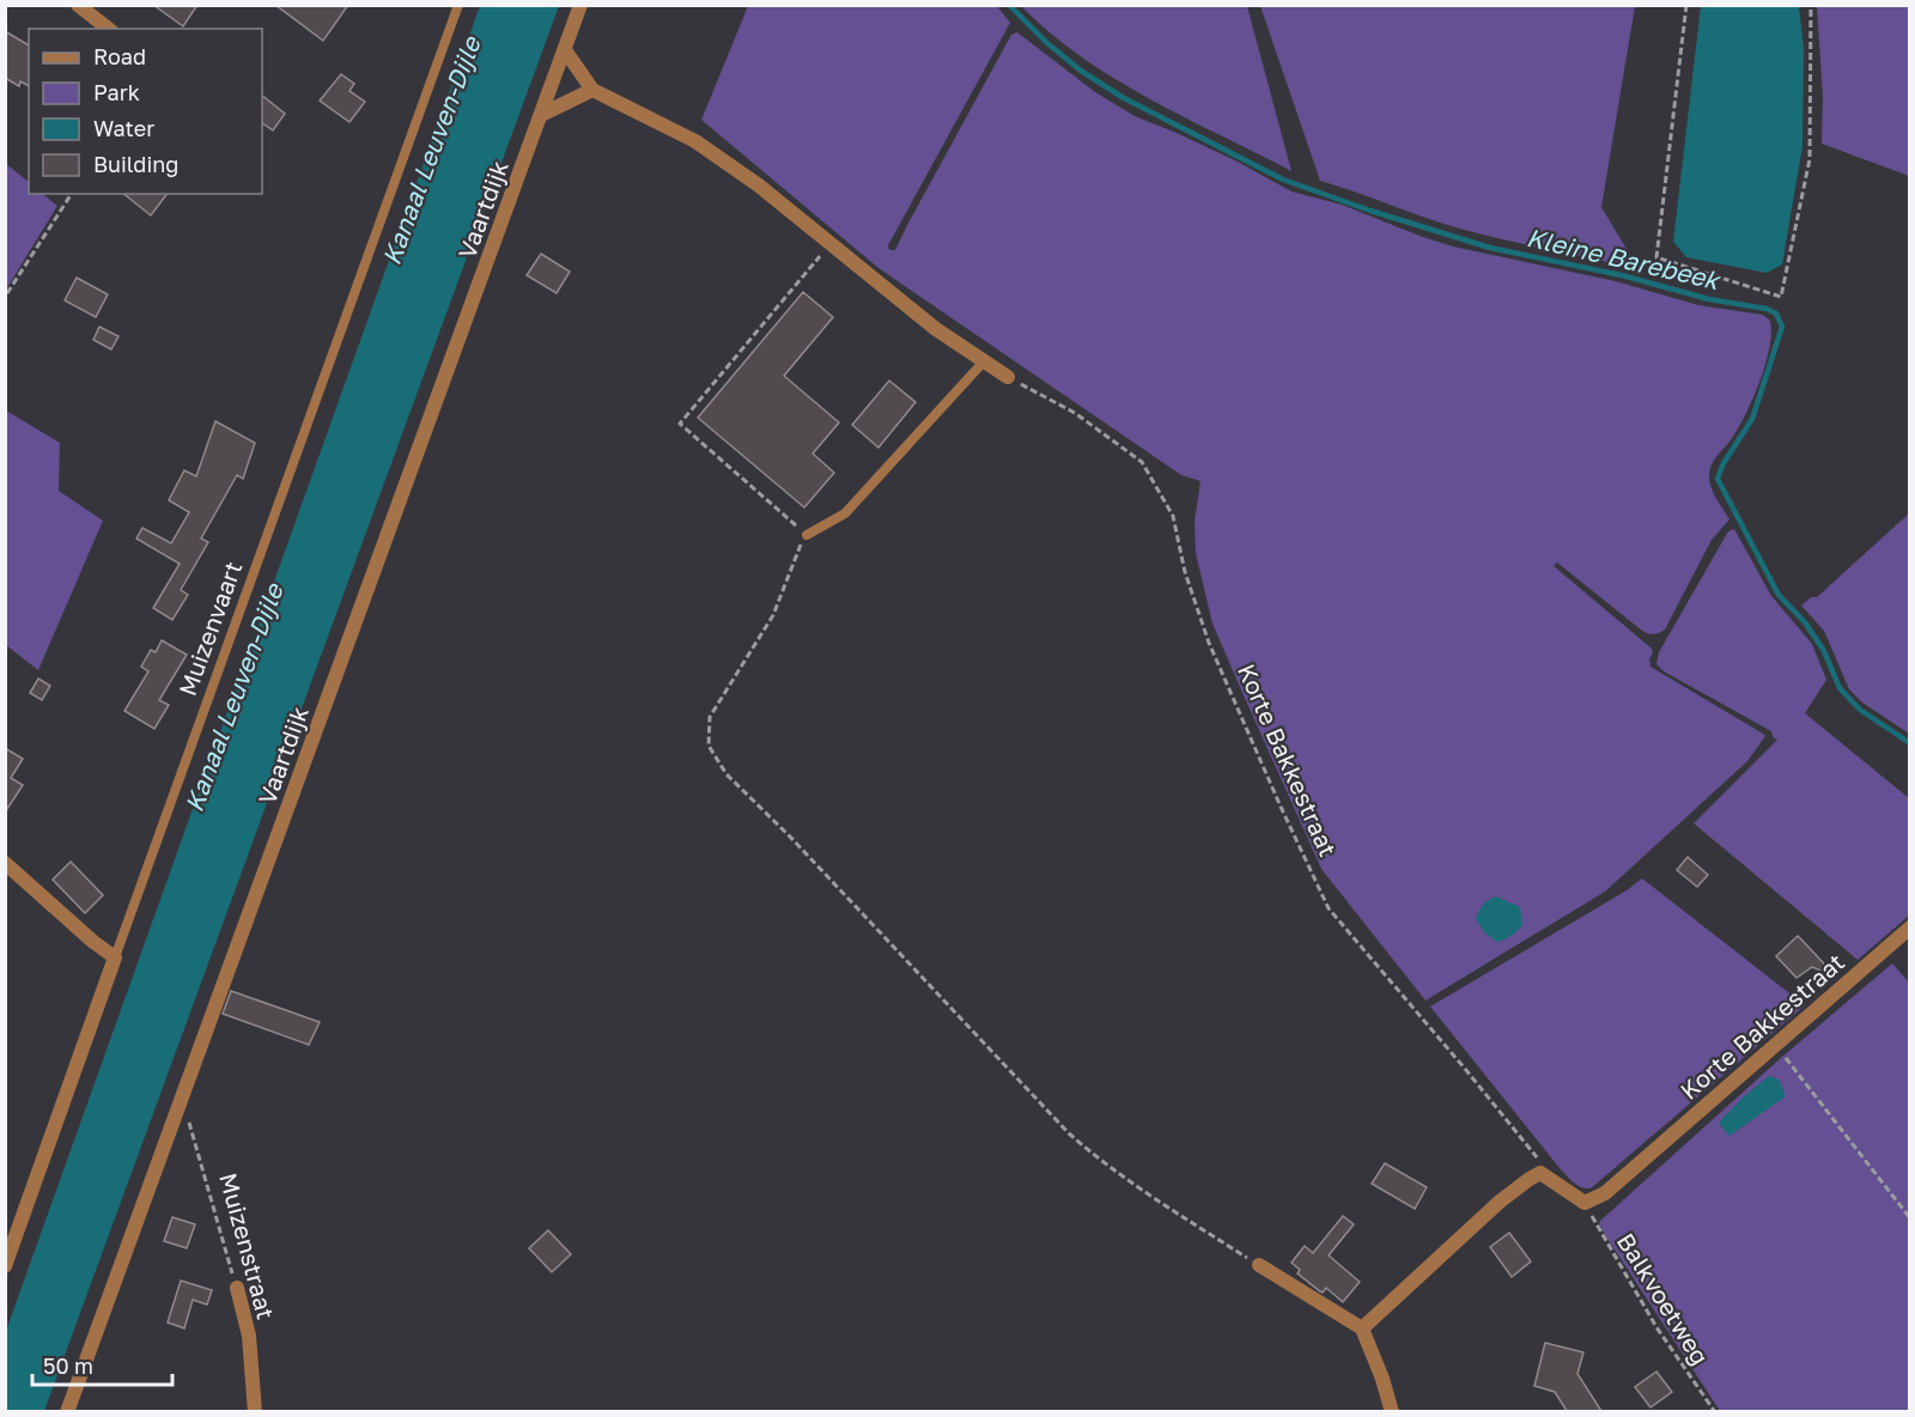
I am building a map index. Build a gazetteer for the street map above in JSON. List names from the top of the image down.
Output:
{
  "streets": {
    "street": [
      "Vaartdijk",
      "Muizenvaart",
      "Korte Bakkestraat",
      "Muizenstraat"
    ],
    "path": ["Balkvoetweg"]
  },
  "crossings": [
    ["Vaartdijk", "Muizenstraat"],
    ["Korte Bakkestraat", "Balkvoetweg"]
  ],
  "water": ["Kanaal Leuven-Dijle", "Kleine Barebeek"],
  "legend": [
    "Road",
    "Park",
    "Water",
    "Building"
  ],
  "scale_bar": "50 m"
}
